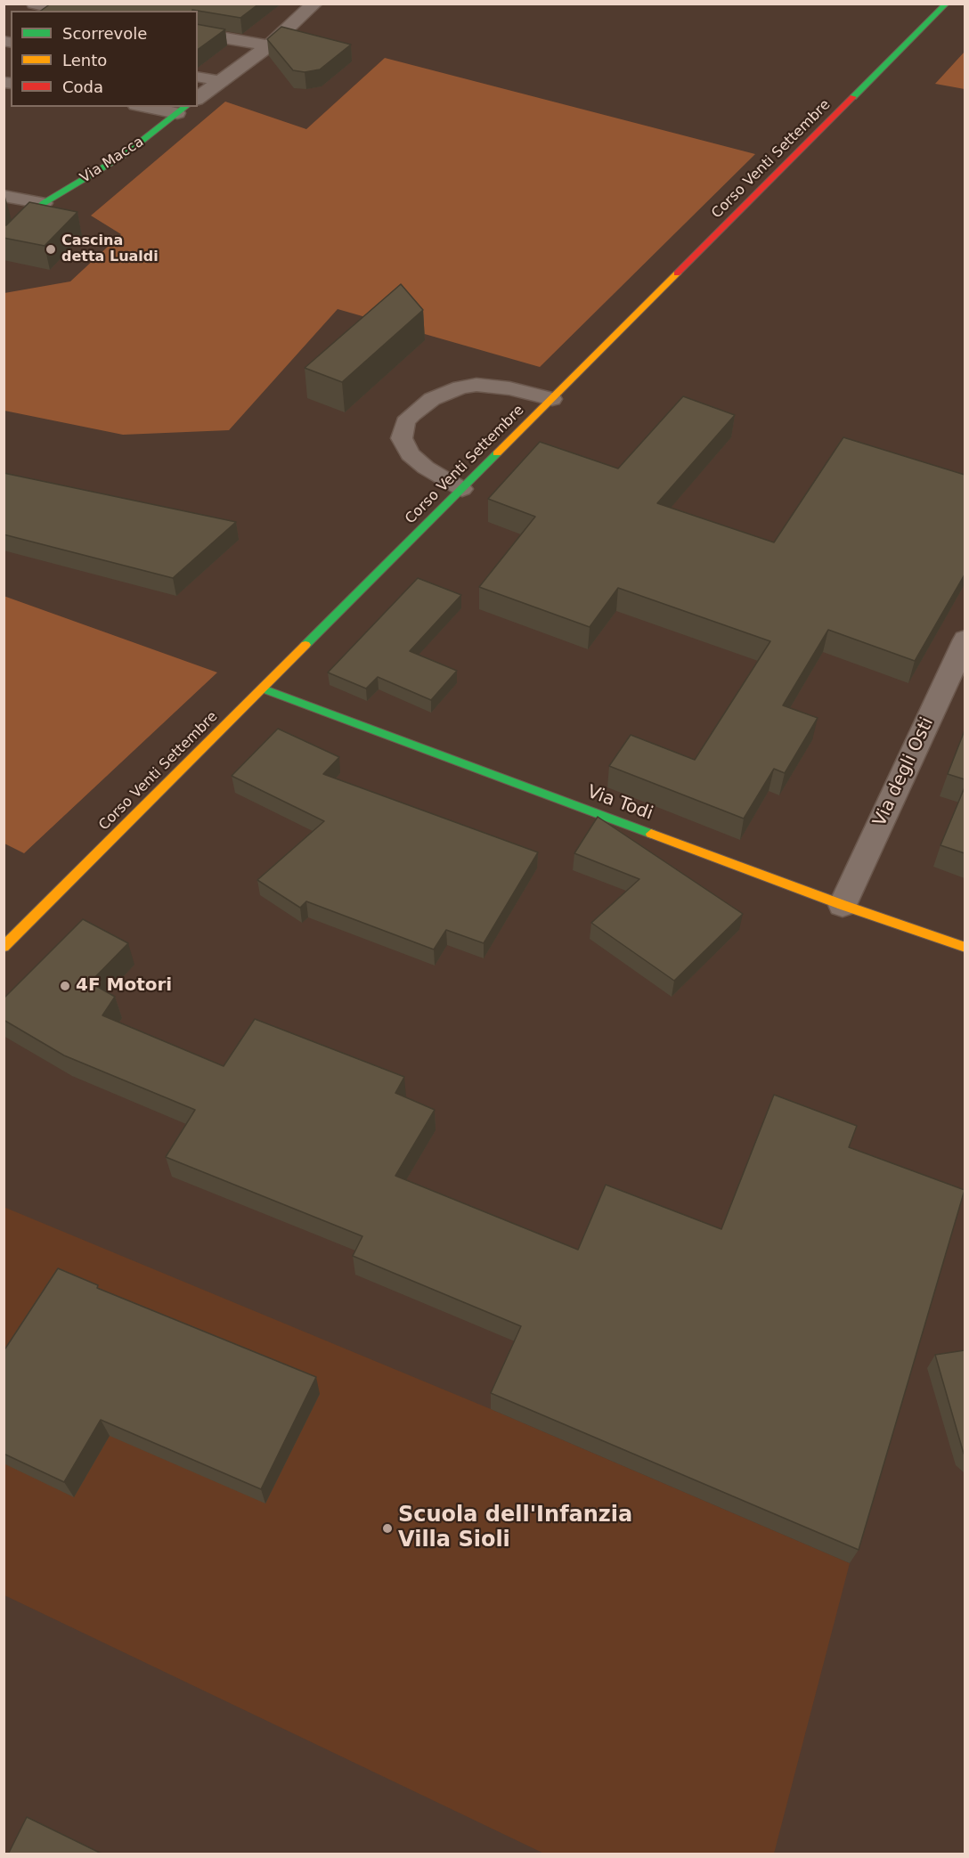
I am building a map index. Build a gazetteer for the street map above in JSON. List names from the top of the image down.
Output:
{
  "streets": {
    "street": [
      "Corso Venti Settembre",
      "Via Macca",
      "Via degli Osti",
      "Via Todi"
    ]
  },
  "crossings": [
    ["Corso Venti Settembre", "Via Todi"],
    ["Via degli Osti", "Via Todi"]
  ],
  "places": ["Cascina detta Lualdi", "4F Motori", "Scuola dell'Infanzia Villa Sioli"],
  "legend": ["Scorrevole", "Lento", "Coda"]
}
